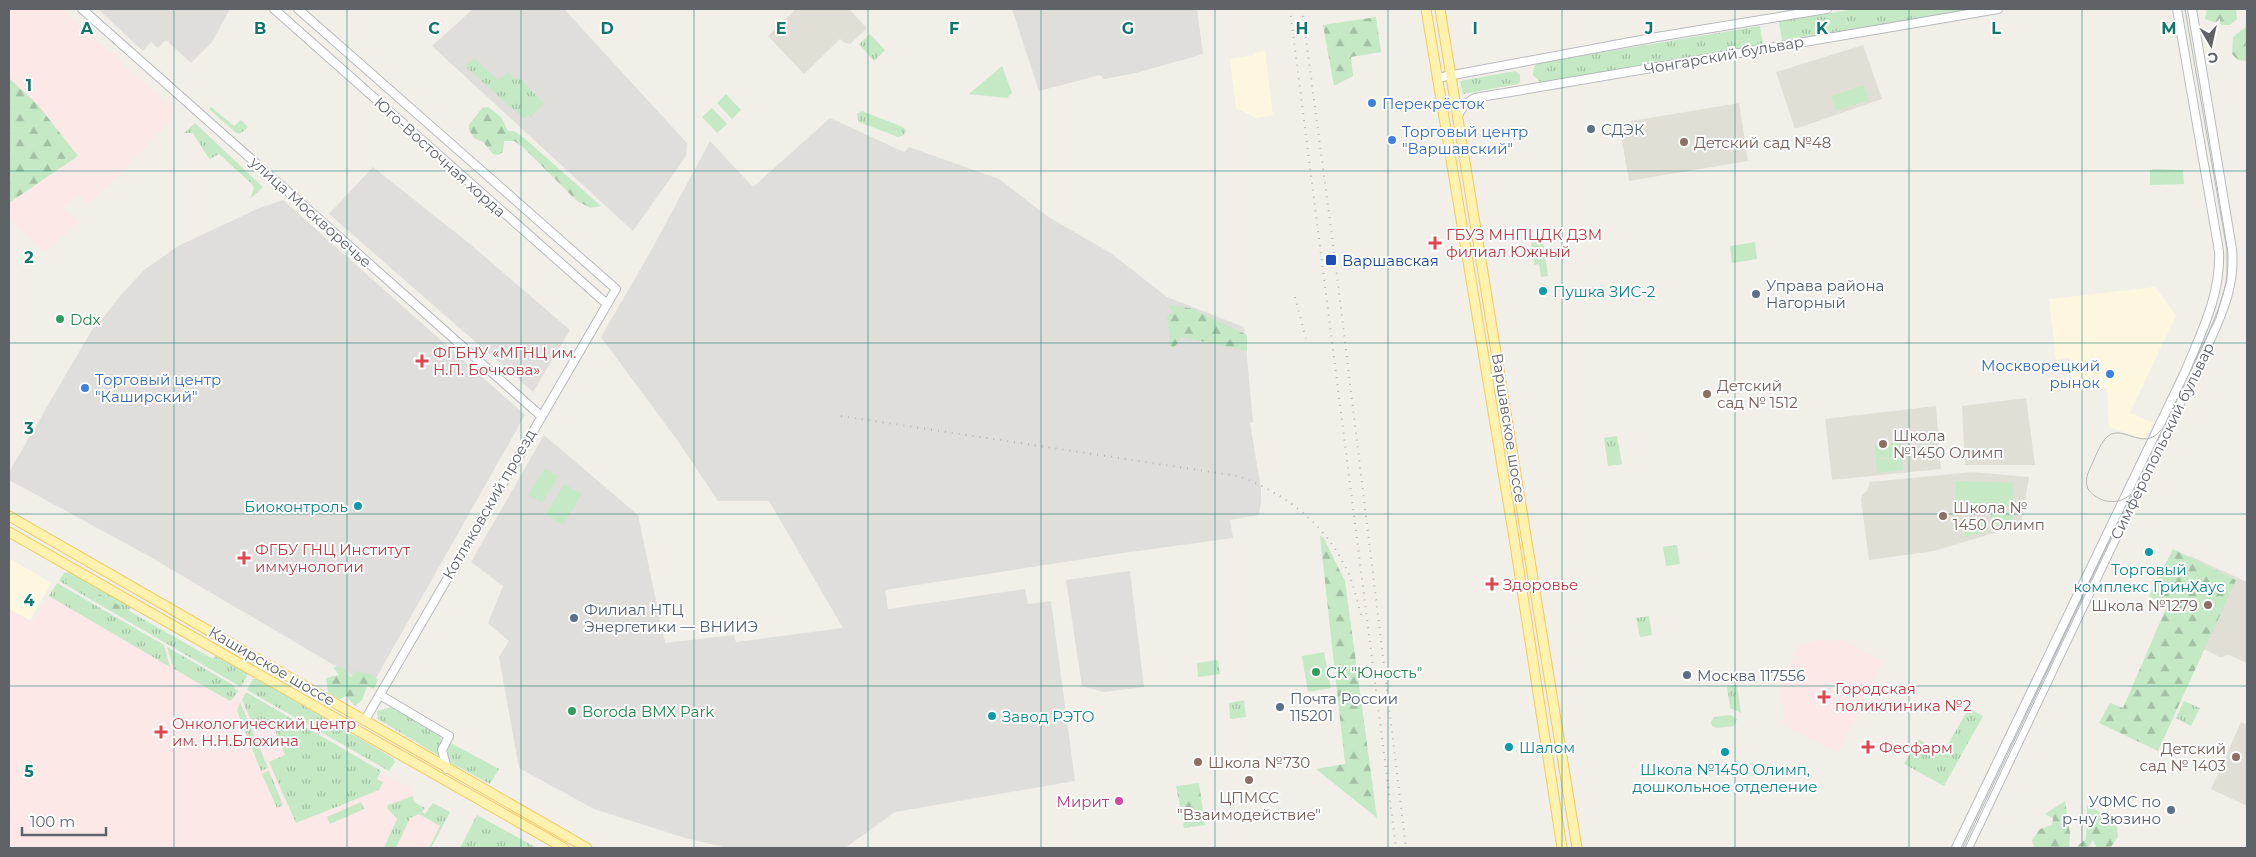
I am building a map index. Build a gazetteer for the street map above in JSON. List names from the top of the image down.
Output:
{
  "streets": {
    "main road": [
      "Чонгарский бульвар",
      "Юго-Восточная хорда",
      "улица Москворечье",
      "Варшавское шоссе",
      "Симферопольский бульвар",
      "Котляковский проезд",
      "Каширское шоссе"
    ]
  },
  "crossings": [
    ["Чонгарский бульвар", "Варшавское шоссе"],
    ["Юго-Восточная хорда", "Котляковский проезд"],
    ["улица Москворечье", "Котляковский проезд"],
    ["Котляковский проезд", "Каширское шоссе"]
  ],
  "places": {
    "other": [
      "Перекрёсток",
      "СДЭК",
      "Торговый центр \"Варшавский\"",
      "Детский сад №48",
      "Пушка ЗИС-2",
      "Управа района Нагорный",
      "Ddx",
      "Москворецкий рынок",
      "Торговый центр \"Каширский\"",
      "Детский сад № 1512",
      "Школа №1450 Олимп",
      "Биоконтроль",
      "Школа № 1450 Олимп",
      "Торговый комплекс ГринХаус",
      "Школа №1279",
      "Филиал НТЦ Энергетики — ВНИИЭ",
      "СК \"Юность\"",
      "Москва 117556",
      "Почта России 115201",
      "Boroda BMX Park",
      "Завод РЭТО",
      "Шалом",
      "Школа №1450 Олимп, дошкольное отделение",
      "Детский сад № 1403",
      "Школа №730",
      "ЦПМСС \"Взаимодействие\"",
      "Мирит",
      "УФМС по р-ну Зюзино"
    ],
    "health": [
      "ГБУЗ МНПЦДК ДЗМ филиал Южный",
      "ФГБНУ «МГНЦ им. Н.П. Бочкова»",
      "ФГБУ ГНЦ Институт иммунологии",
      "Здоровье",
      "Городская поликлиника №2",
      "Онкологический центр им. Н.Н.Блохина",
      "Фесфарм"
    ],
    "transit": ["Варшавская"]
  },
  "scale_bar": "100 m",
  "north": "bottom",
  "grid": {
    "columns": [
      "A",
      "B",
      "C",
      "D",
      "E",
      "F",
      "G",
      "H",
      "I",
      "J",
      "K",
      "L",
      "M"
    ],
    "rows": [
      "1",
      "2",
      "3",
      "4",
      "5"
    ]
  }
}
